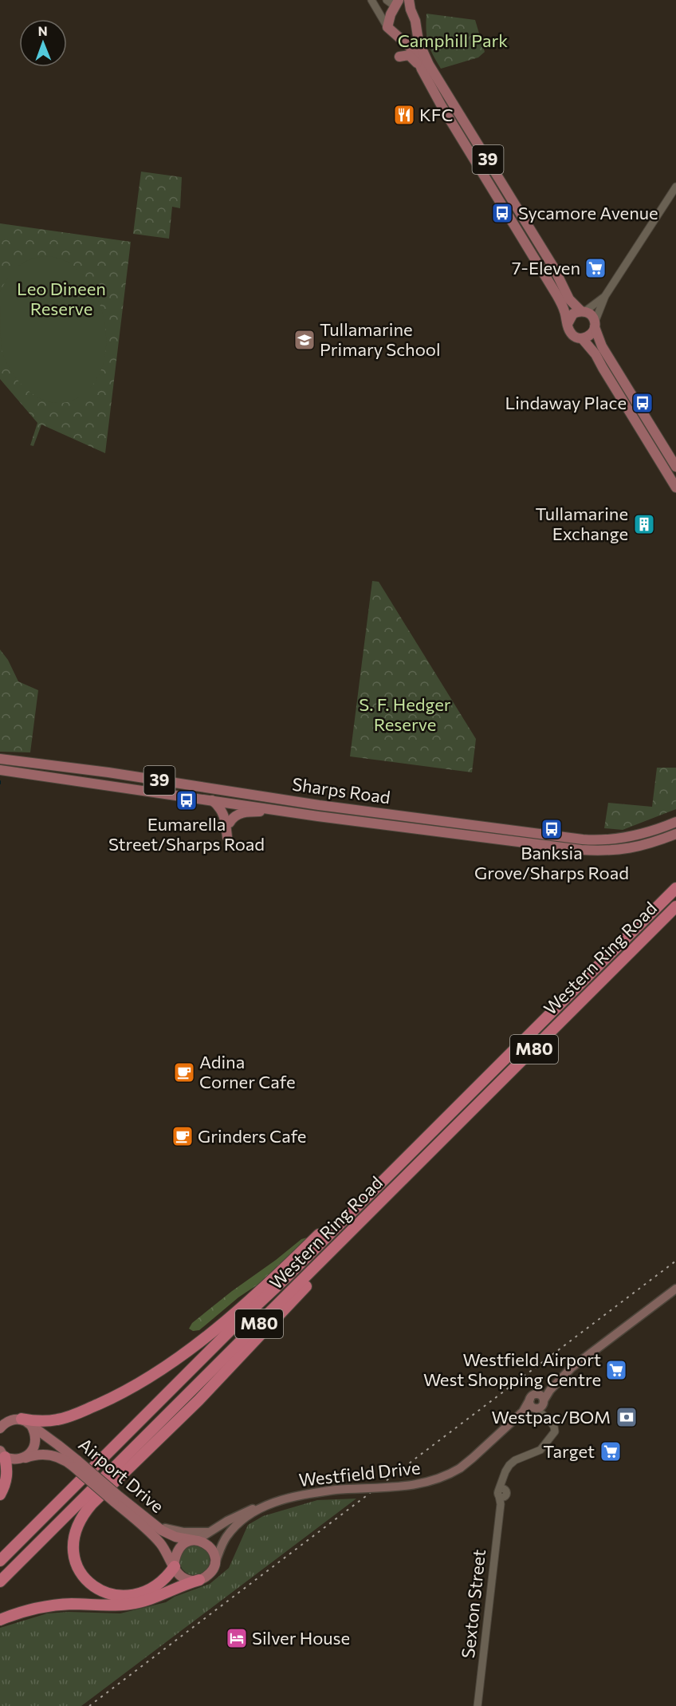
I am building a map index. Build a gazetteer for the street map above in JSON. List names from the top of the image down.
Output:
{
  "streets": {
    "highway": ["Western Ring Road", "M80"],
    "main road": [
      "39",
      "Sharps Road",
      "Westfield Drive",
      "Airport Drive"
    ],
    "street": ["Sexton Street"]
  },
  "crossings": [
    ["Westfield Drive", "Airport Drive"],
    ["Westfield Drive", "Sexton Street"]
  ],
  "parks": ["Camphill Park", "Leo Dineen Reserve", "S. F. Hedger Reserve"],
  "places": {
    "restaurant": ["KFC"],
    "bus stop": [
      "Sycamore Avenue",
      "Lindaway Place",
      "Eumarella Street/Sharps Road",
      "Banksia Grove/Sharps Road"
    ],
    "supermarket": ["7-Eleven", "Westfield Airport West Shopping Centre", "Target"],
    "school or university": ["Tullamarine Primary School"],
    "building": ["Tullamarine Exchange"],
    "cafe": ["Adina Corner Cafe", "Grinders Cafe"],
    "bank": ["Westpac/BOM"],
    "hotel": ["Silver House"]
  },
  "north": "top"
}
